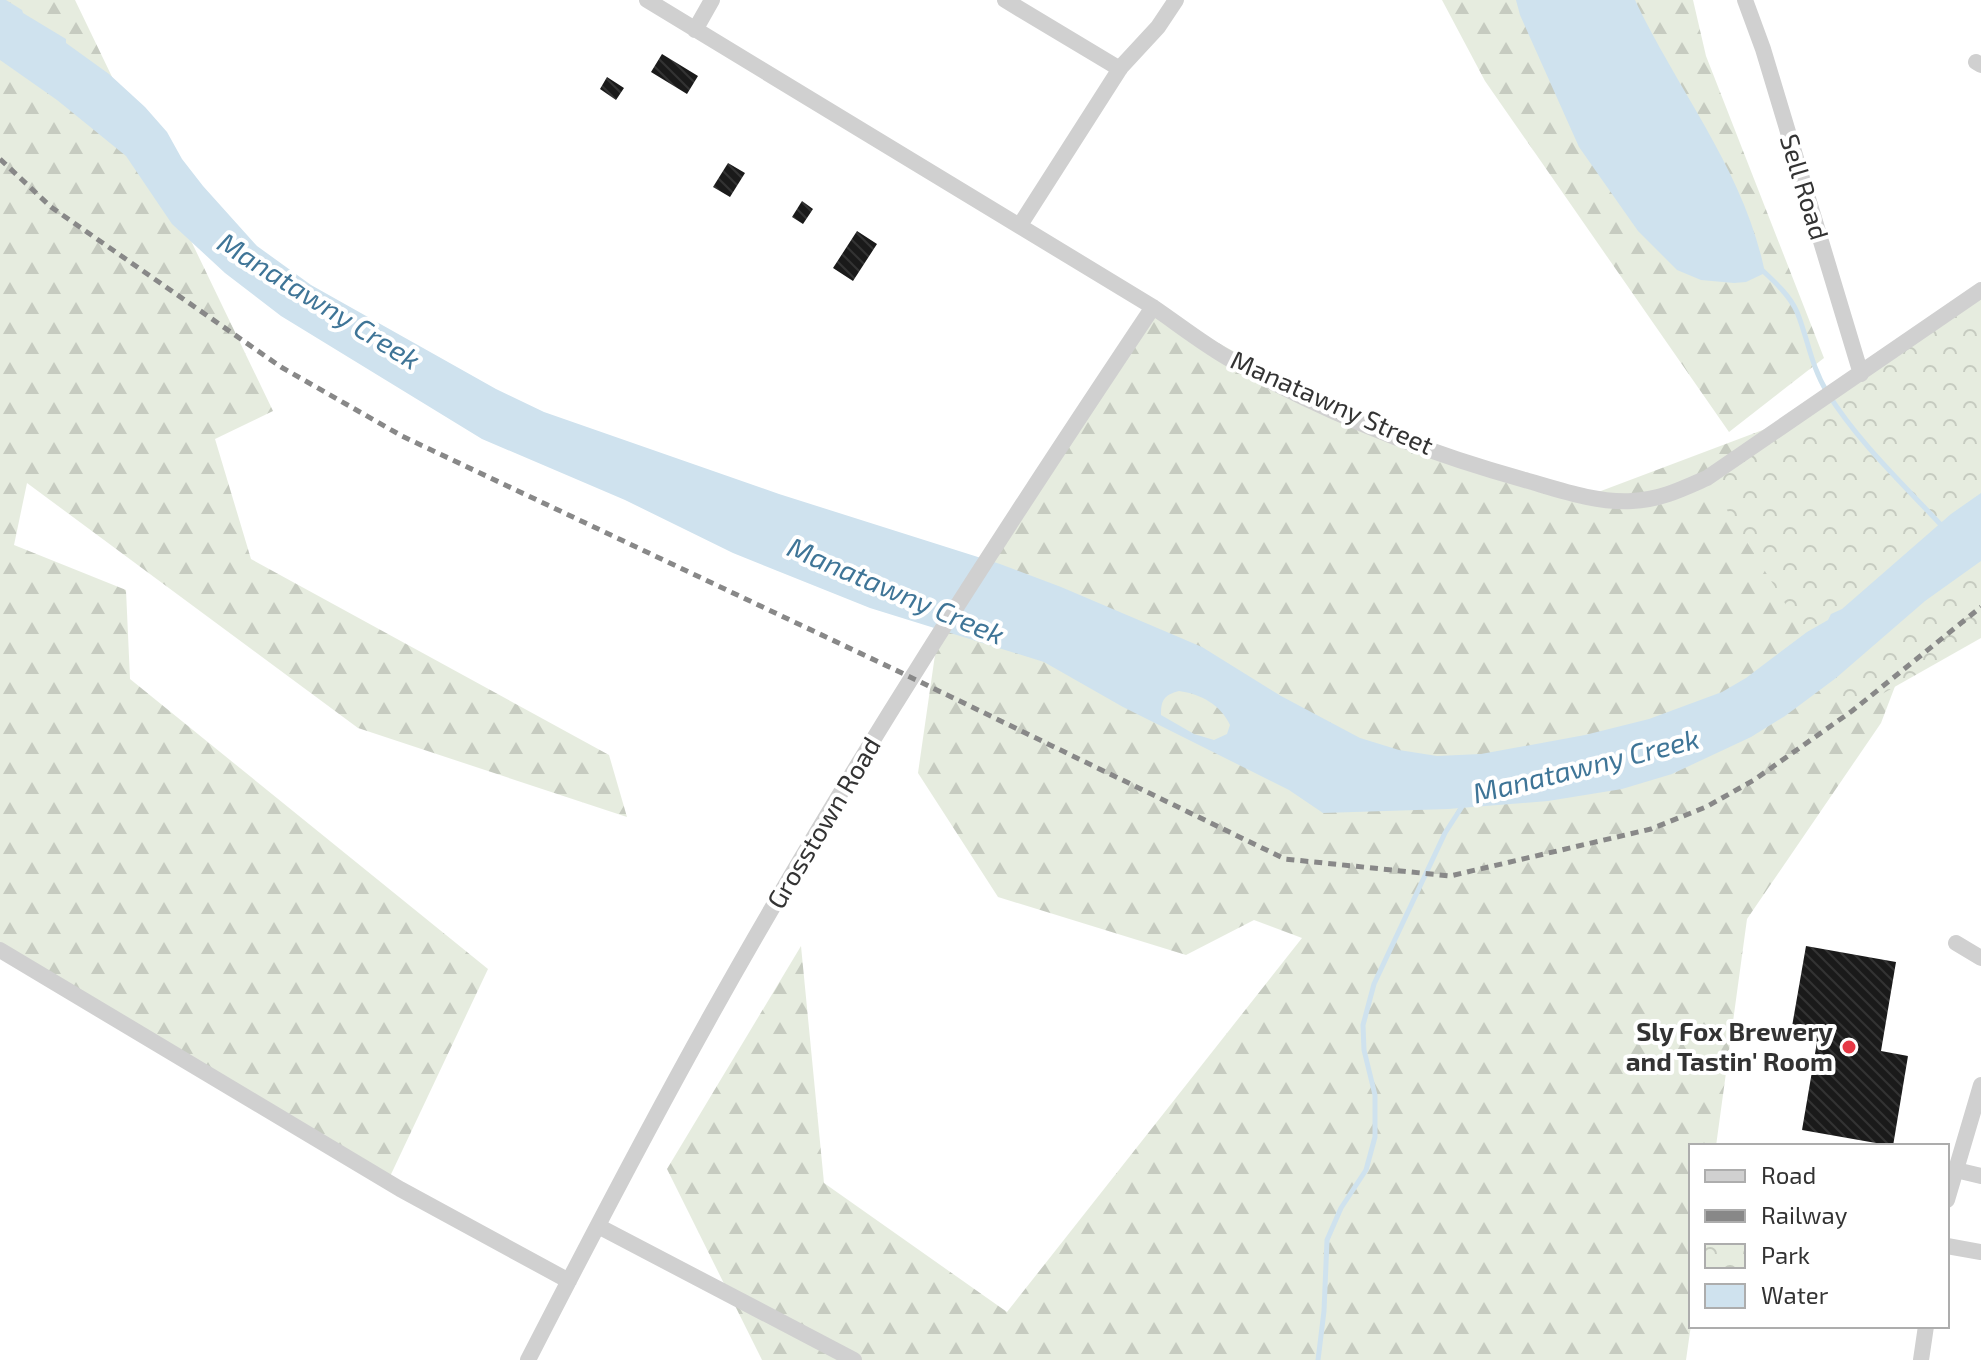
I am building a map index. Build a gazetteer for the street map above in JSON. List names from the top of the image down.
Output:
{
  "streets": {
    "street": ["Sell Road", "Manatawny Street", "Grosstown Road"]
  },
  "crossings": [
    ["Sell Road", "Manatawny Street"],
    ["Manatawny Street", "Grosstown Road"]
  ],
  "water": ["Manatawny Creek"],
  "places": ["Sly Fox Brewery and Tastin' Room"],
  "legend": [
    "Road",
    "Railway",
    "Park",
    "Water"
  ]
}
